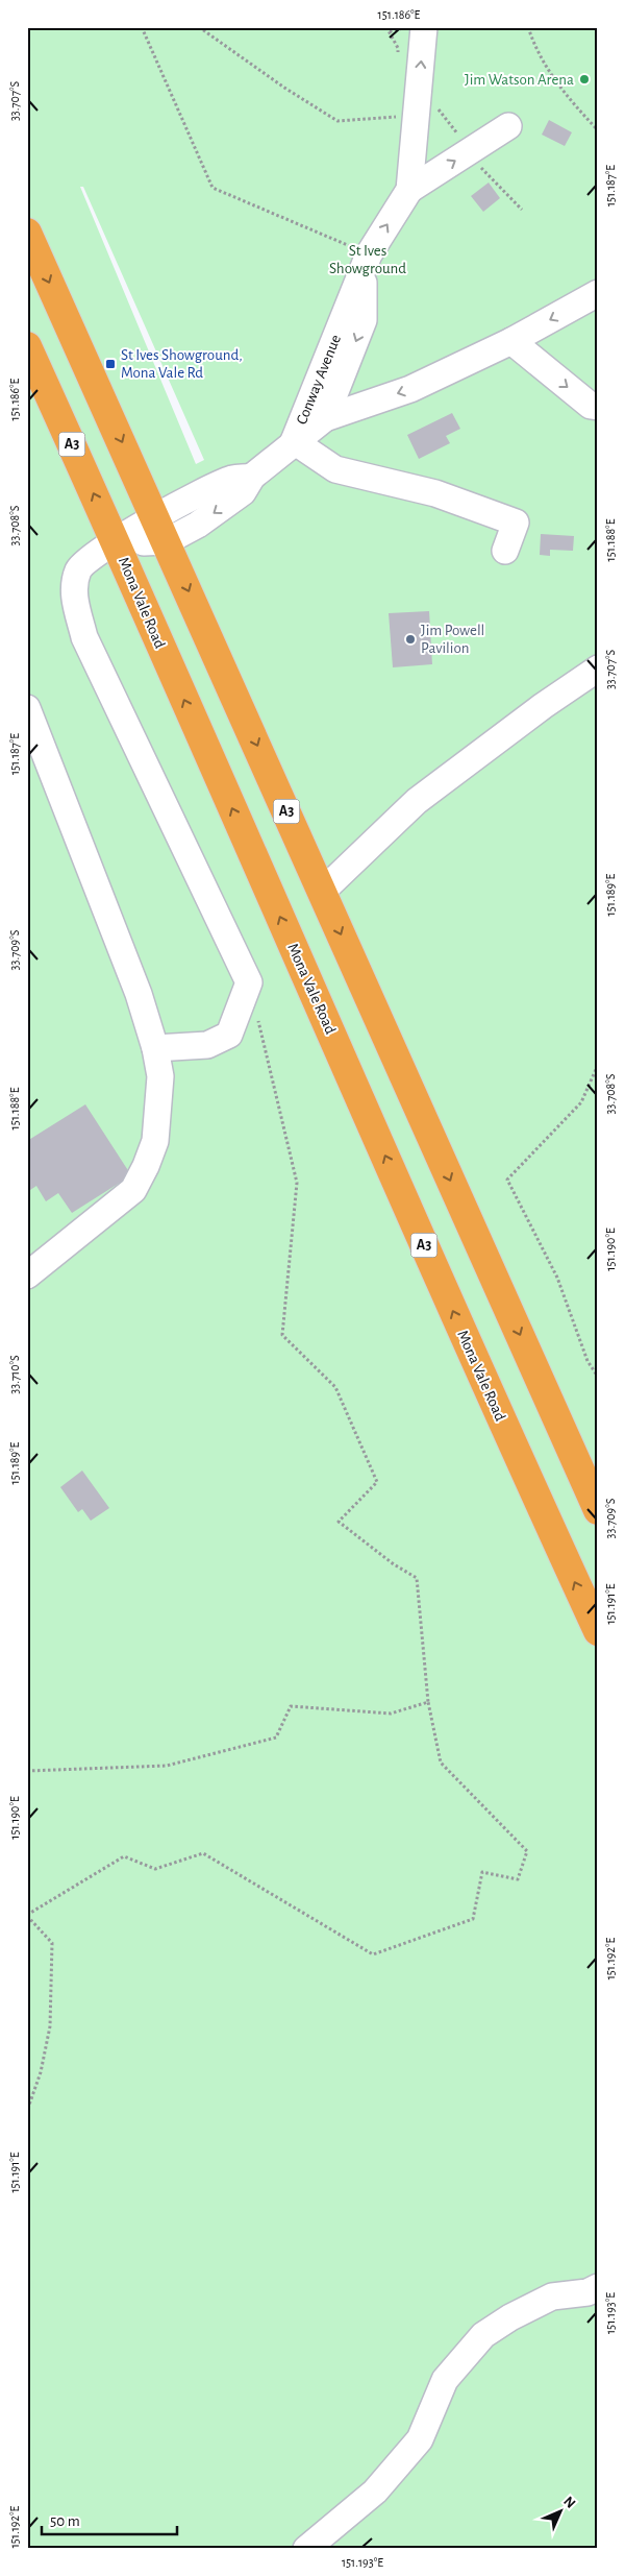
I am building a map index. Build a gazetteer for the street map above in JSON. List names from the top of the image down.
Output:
{
  "streets": {
    "highway": ["A3", "Mona Vale Road"],
    "street": ["Conway Avenue"]
  },
  "parks": ["St Ives Showground"],
  "places": {
    "other": ["Jim Watson Arena", "Jim Powell Pavilion"],
    "transit": ["St Ives Showground, Mona Vale Rd"]
  },
  "scale_bar": "50 m",
  "north": "top right",
  "coordinates": [
    "151.186°E",
    "33.707°S",
    "151.187°E",
    "33.708°S",
    "151.188°E",
    "151.189°E",
    "33.709°S",
    "151.190°E",
    "33.710°S",
    "151.191°E",
    "151.192°E",
    "151.193°E"
  ]
}
